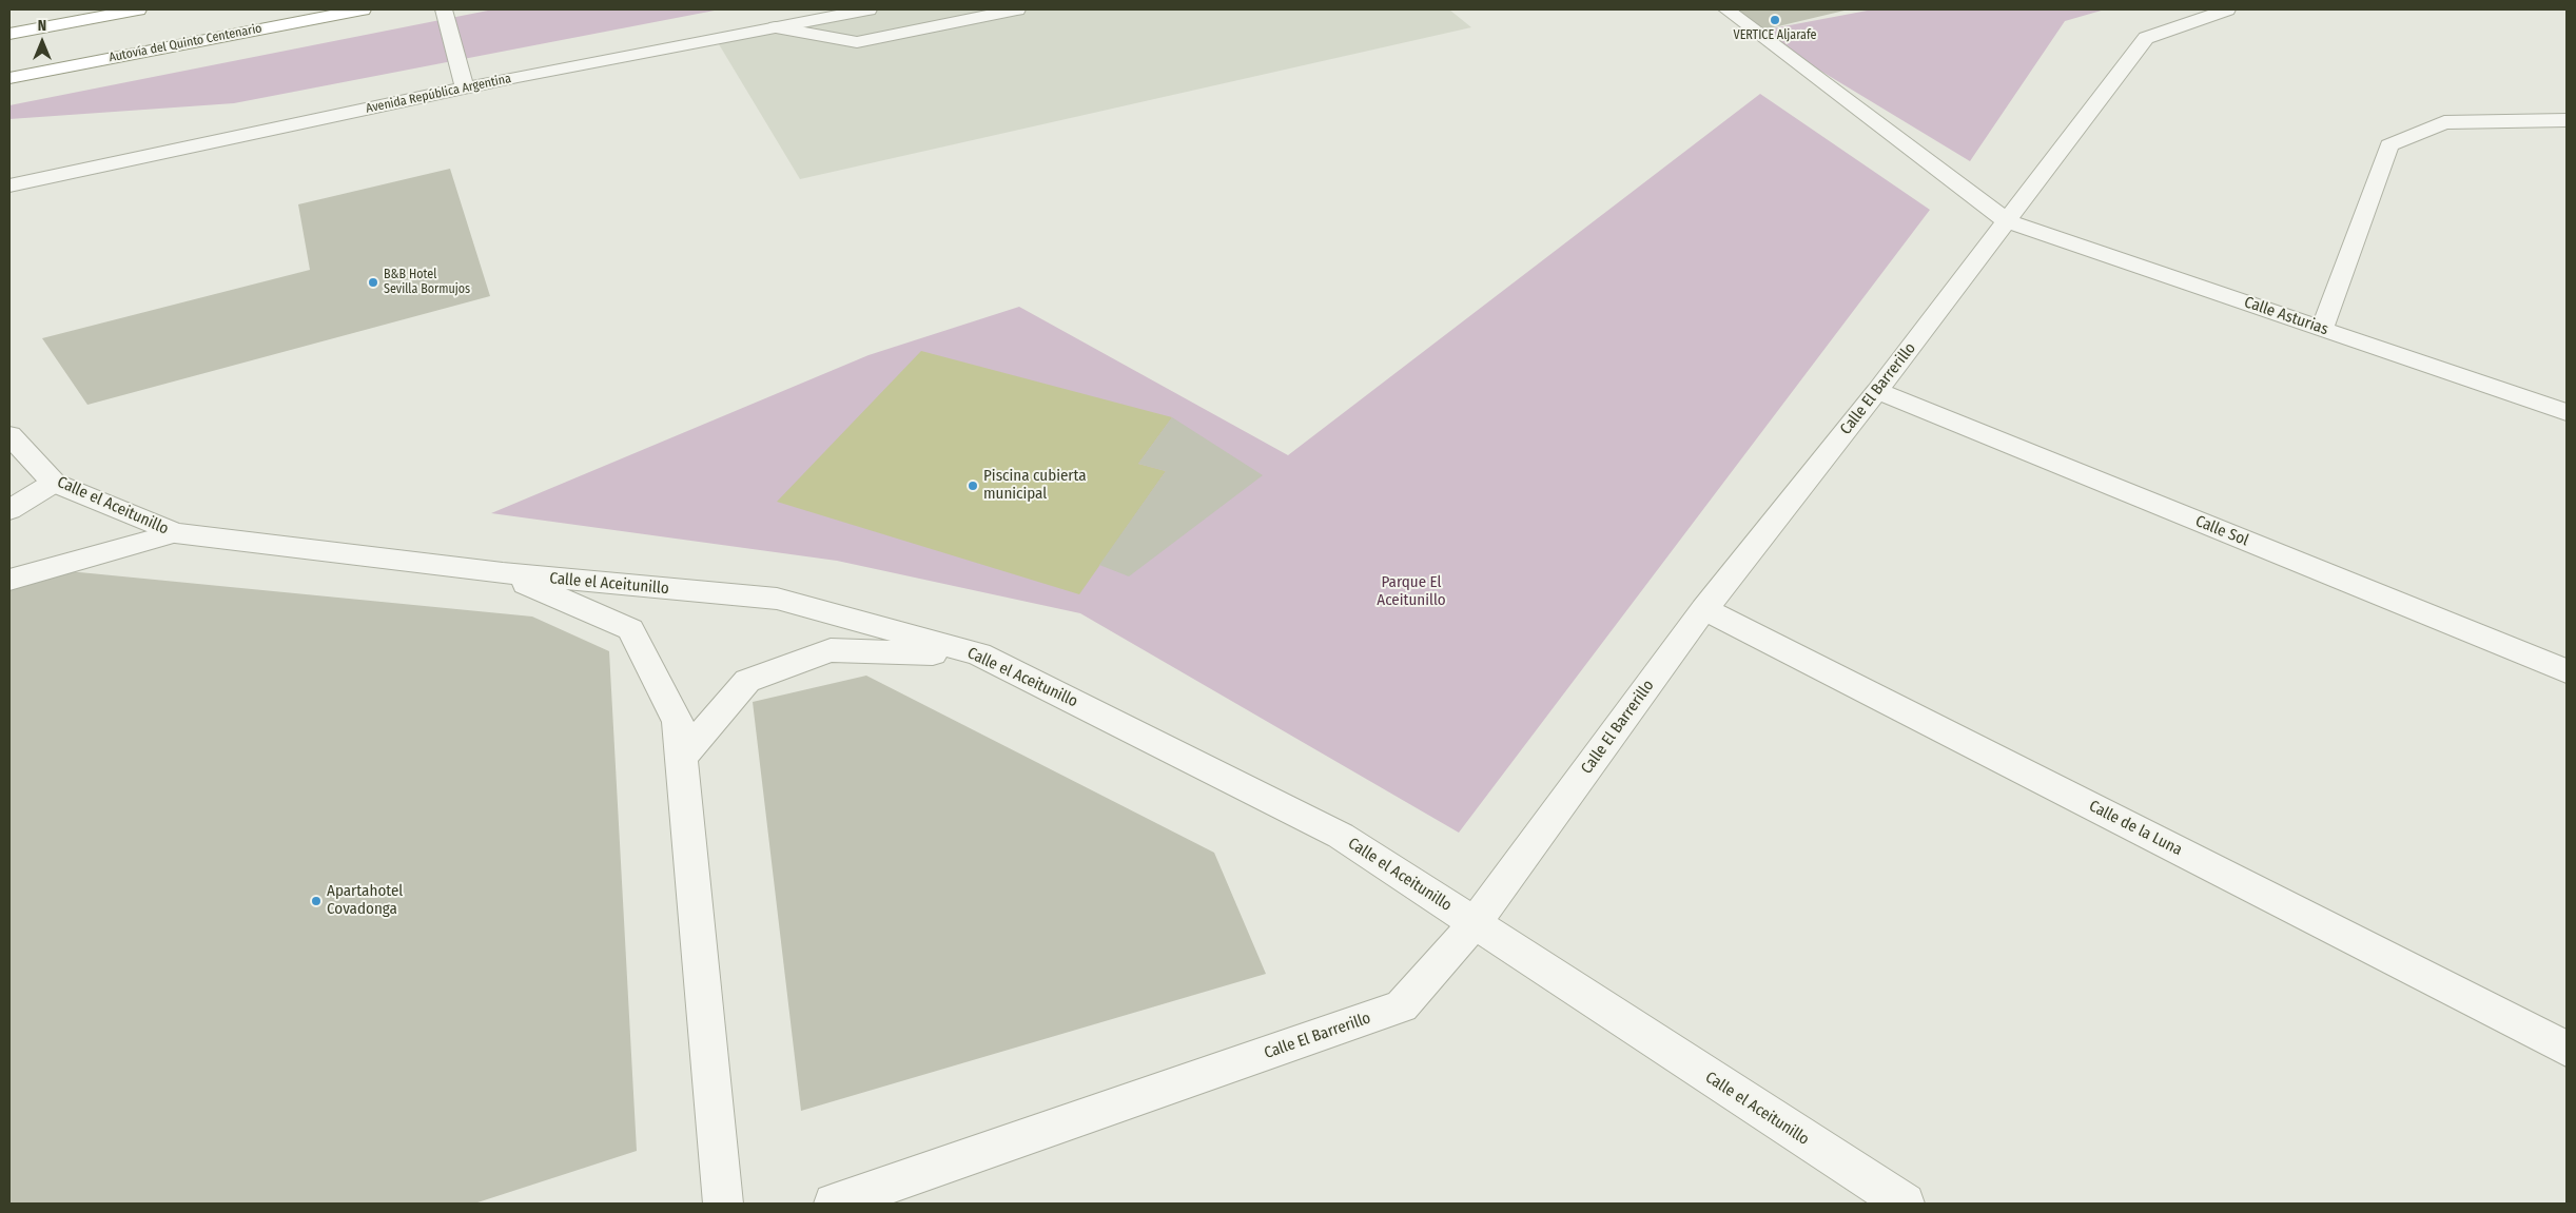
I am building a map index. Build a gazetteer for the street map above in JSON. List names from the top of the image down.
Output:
{
  "streets": {
    "highway": ["Autovía del Quinto Centenario"],
    "street": [
      "Avenida República Argentina",
      "Calle Asturias",
      "Calle El Barrerillo",
      "Calle el Aceitunillo",
      "Calle Sol",
      "Calle de la Luna"
    ]
  },
  "crossings": [
    ["Calle Asturias", "Calle El Barrerillo"],
    ["Calle El Barrerillo", "Calle el Aceitunillo"],
    ["Calle El Barrerillo", "Calle Sol"],
    ["Calle El Barrerillo", "Calle de la Luna"]
  ],
  "parks": ["Parque El Aceitunillo"],
  "places": [
    "VERTICE Aljarafe",
    "B&B Hotel Sevilla Bormujos",
    "Piscina cubierta municipal",
    "Apartahotel Covadonga"
  ],
  "north": "top"
}
